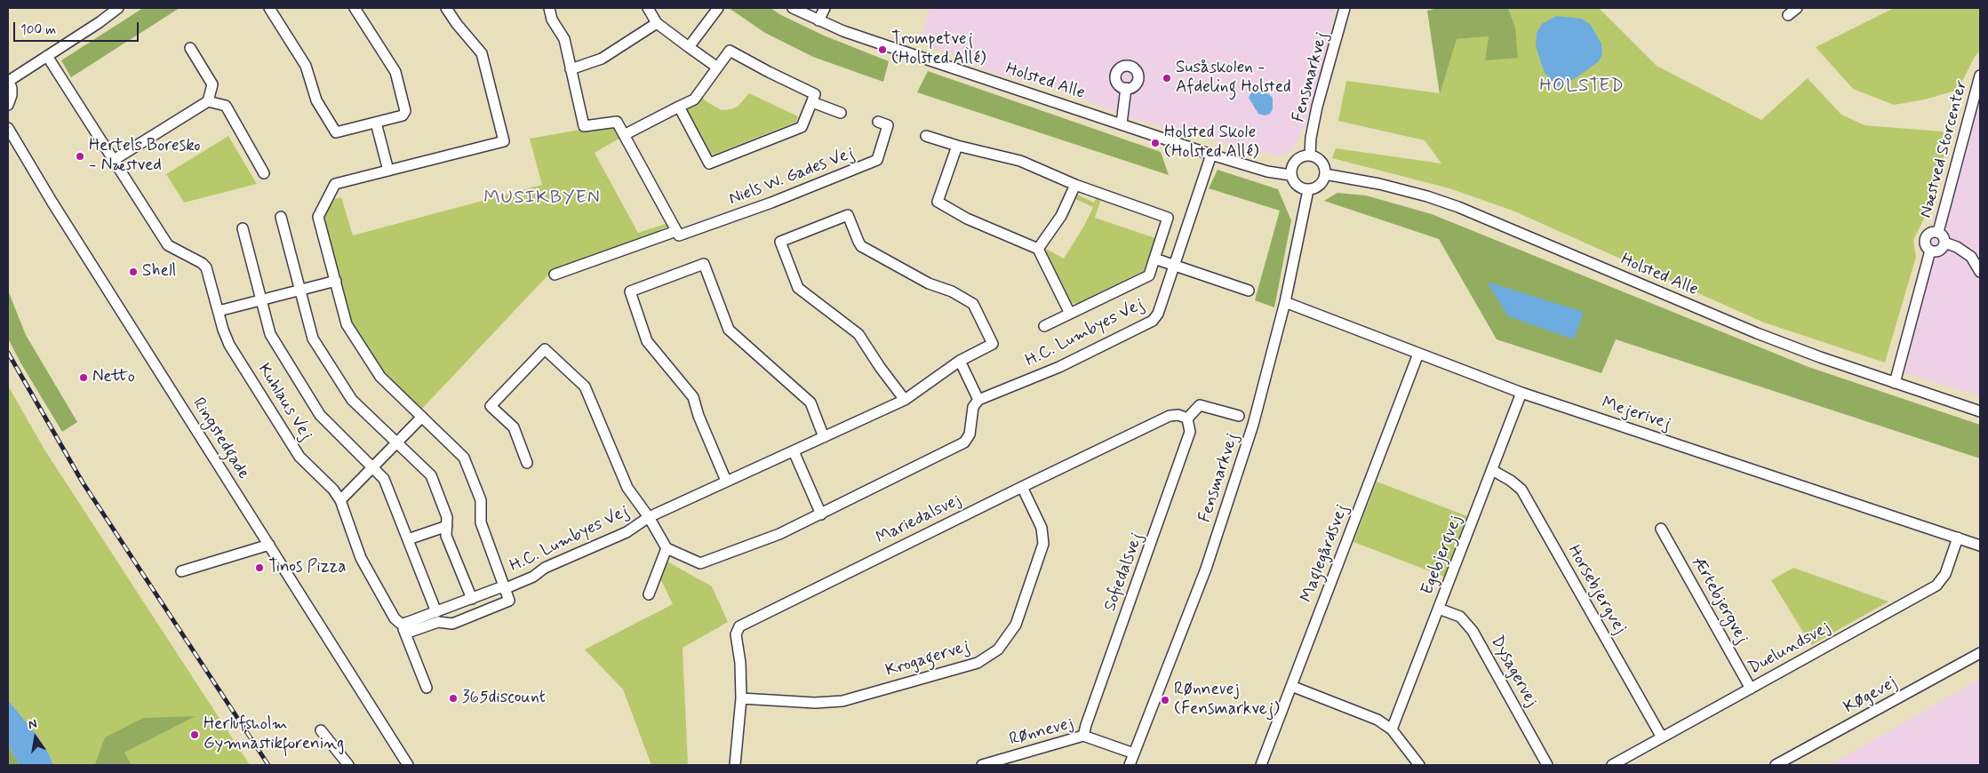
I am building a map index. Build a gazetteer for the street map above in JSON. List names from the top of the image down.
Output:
{
  "streets": {
    "street": [
      "Fensmarkvej",
      "Holsted Alle",
      "Næstved Storcenter",
      "Niels W. Gades Vej",
      "H.C. Lumbyes Vej",
      "Kuhlaus Vej",
      "Mejerivej",
      "Ringstedgade",
      "Mariedalsvej",
      "Maglegårdsvej",
      "Egebjergvej",
      "Sofiedalsvej",
      "Horsebjergvej",
      "Ærtebjergvej",
      "Duelundsvej",
      "Krogagervej",
      "Dysagervej",
      "Køgevej",
      "Rønnevej"
    ]
  },
  "crossings": [
    ["Fensmarkvej", "Holsted Alle"],
    ["Fensmarkvej", "Mejerivej"],
    ["Fensmarkvej", "Rønnevej"],
    ["Holsted Alle", "H.C. Lumbyes Vej"],
    ["Mejerivej", "Maglegårdsvej"],
    ["Mejerivej", "Egebjergvej"],
    ["Mejerivej", "Duelundsvej"],
    ["Mariedalsvej", "Sofiedalsvej"],
    ["Mariedalsvej", "Krogagervej"],
    ["Egebjergvej", "Horsebjergvej"],
    ["Egebjergvej", "Dysagervej"],
    ["Sofiedalsvej", "Rønnevej"],
    ["Horsebjergvej", "Duelundsvej"],
    ["Ærtebjergvej", "Duelundsvej"]
  ],
  "districts": ["HOLSTED", "MUSIKBYEN"],
  "places": [
    "Trompetvej (Holsted Allé)",
    "Susåskolen - Afdeling Holsted",
    "Holsted Skole (Holsted Allé)",
    "Hertels Boresko - Næstved",
    "Shell",
    "Netto",
    "Tinos Pizza",
    "365discount",
    "Rønnevej (Fensmarkvej)",
    "Herlufsholm Gymnastikforening"
  ],
  "scale_bar": "100 m",
  "north": "top"
}
